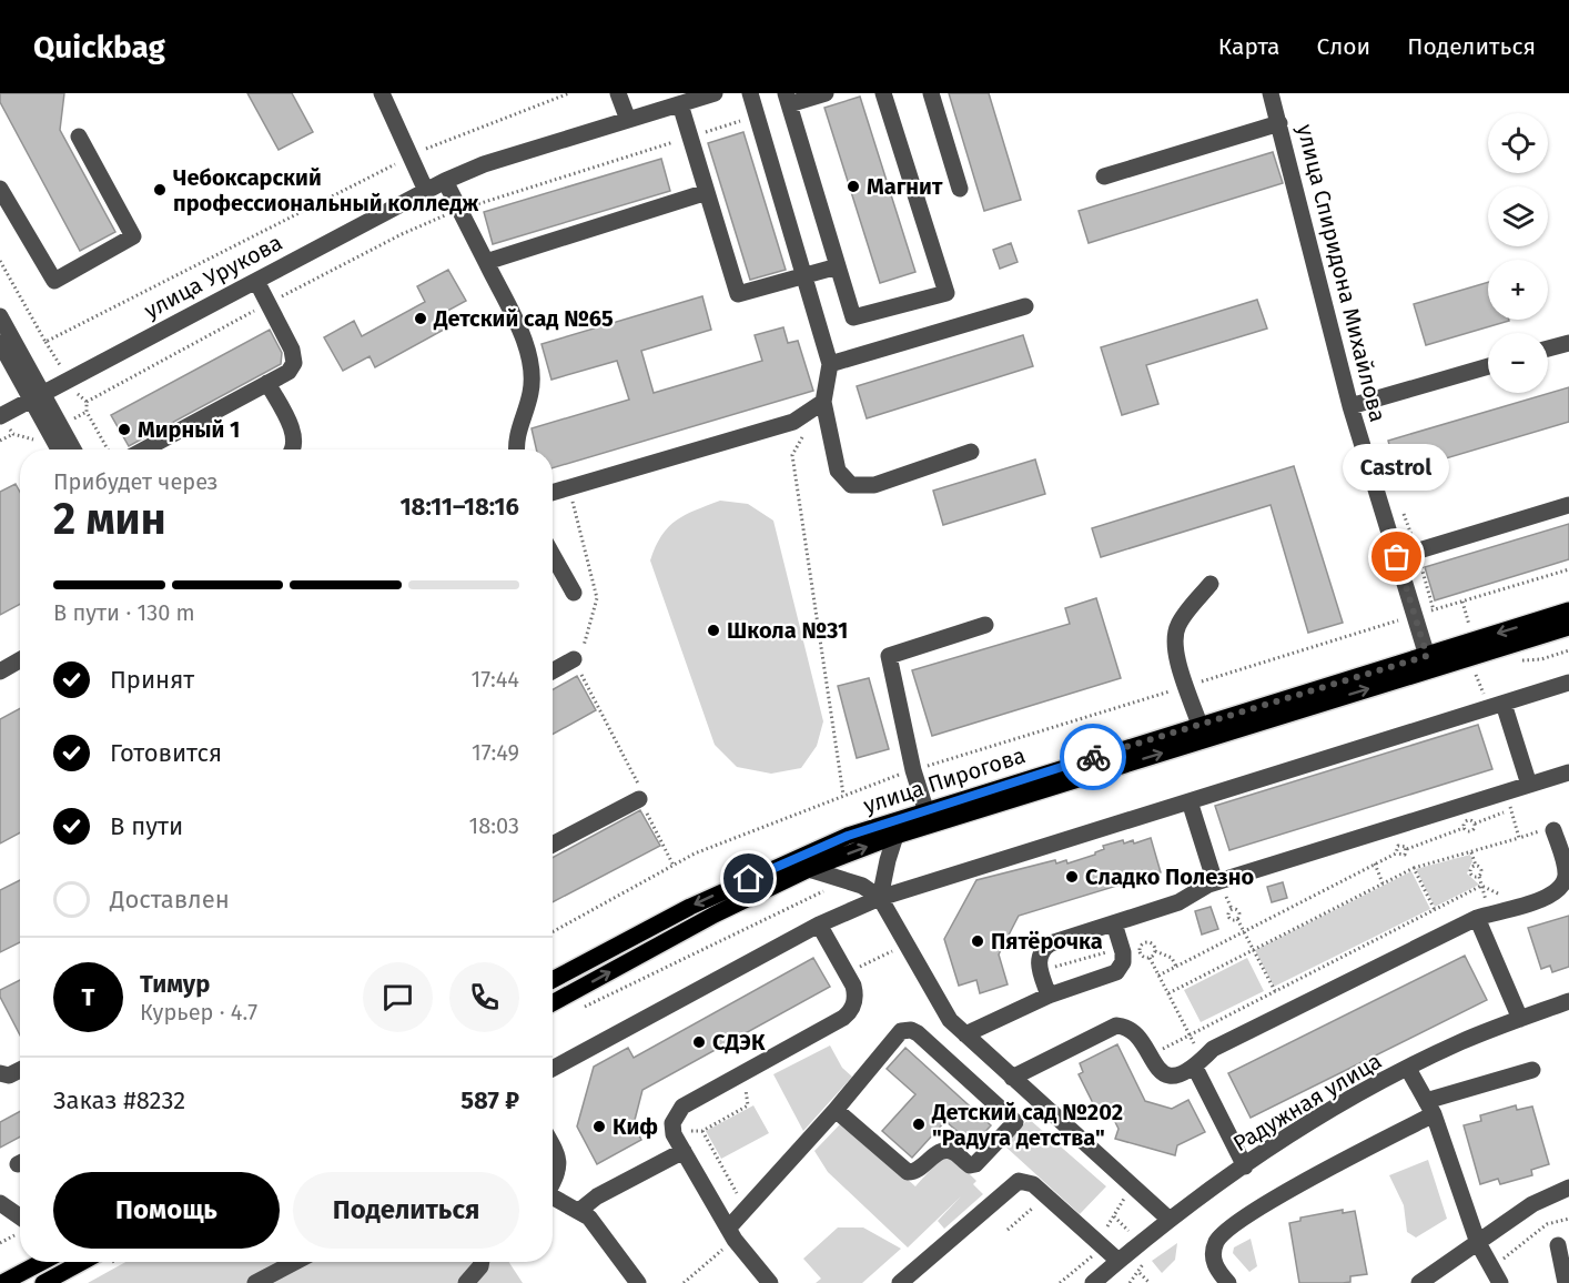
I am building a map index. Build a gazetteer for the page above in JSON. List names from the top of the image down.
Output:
{
  "streets": {
    "main road": ["улица Пирогова"],
    "street": ["улица Спиридона Михайлова", "улица Урукова", "Радужная улица"]
  },
  "crossings": [
    ["улица Спиридона Михайлова", "улица Пирогова"]
  ],
  "places": [
    "Магнит",
    "Чебоксарский профессиональный колледж",
    "Детский сад №65",
    "Мирный 1",
    "Castrol",
    "Школа №31",
    "Сладко Полезно",
    "Пятёрочка",
    "СДЭК",
    "Детский сад №202 \"Радуга детства\"",
    "Киф"
  ],
  "page": {
    "header": "Quickbag",
    "nav": ["Карта", "Слои", "Поделиться"],
    "map_buttons": ["+", "−"],
    "bubble": "Castrol",
    "heading": ["2 мин", "Прибудет через", "18:11–18:16"],
    "panel": [
      "Тимур",
      "Курьер · 4.7",
      "Заказ #8232",
      "587 ₽"
    ],
    "bar": "В пути · 130 m",
    "list": [
      ["Принят", "17:44"],
      ["Готовится", "17:49"],
      ["В пути", "18:03"],
      "Доставлен"
    ],
    "round": "Т",
    "buttons": ["Помощь", "Поделиться"]
  }
}
